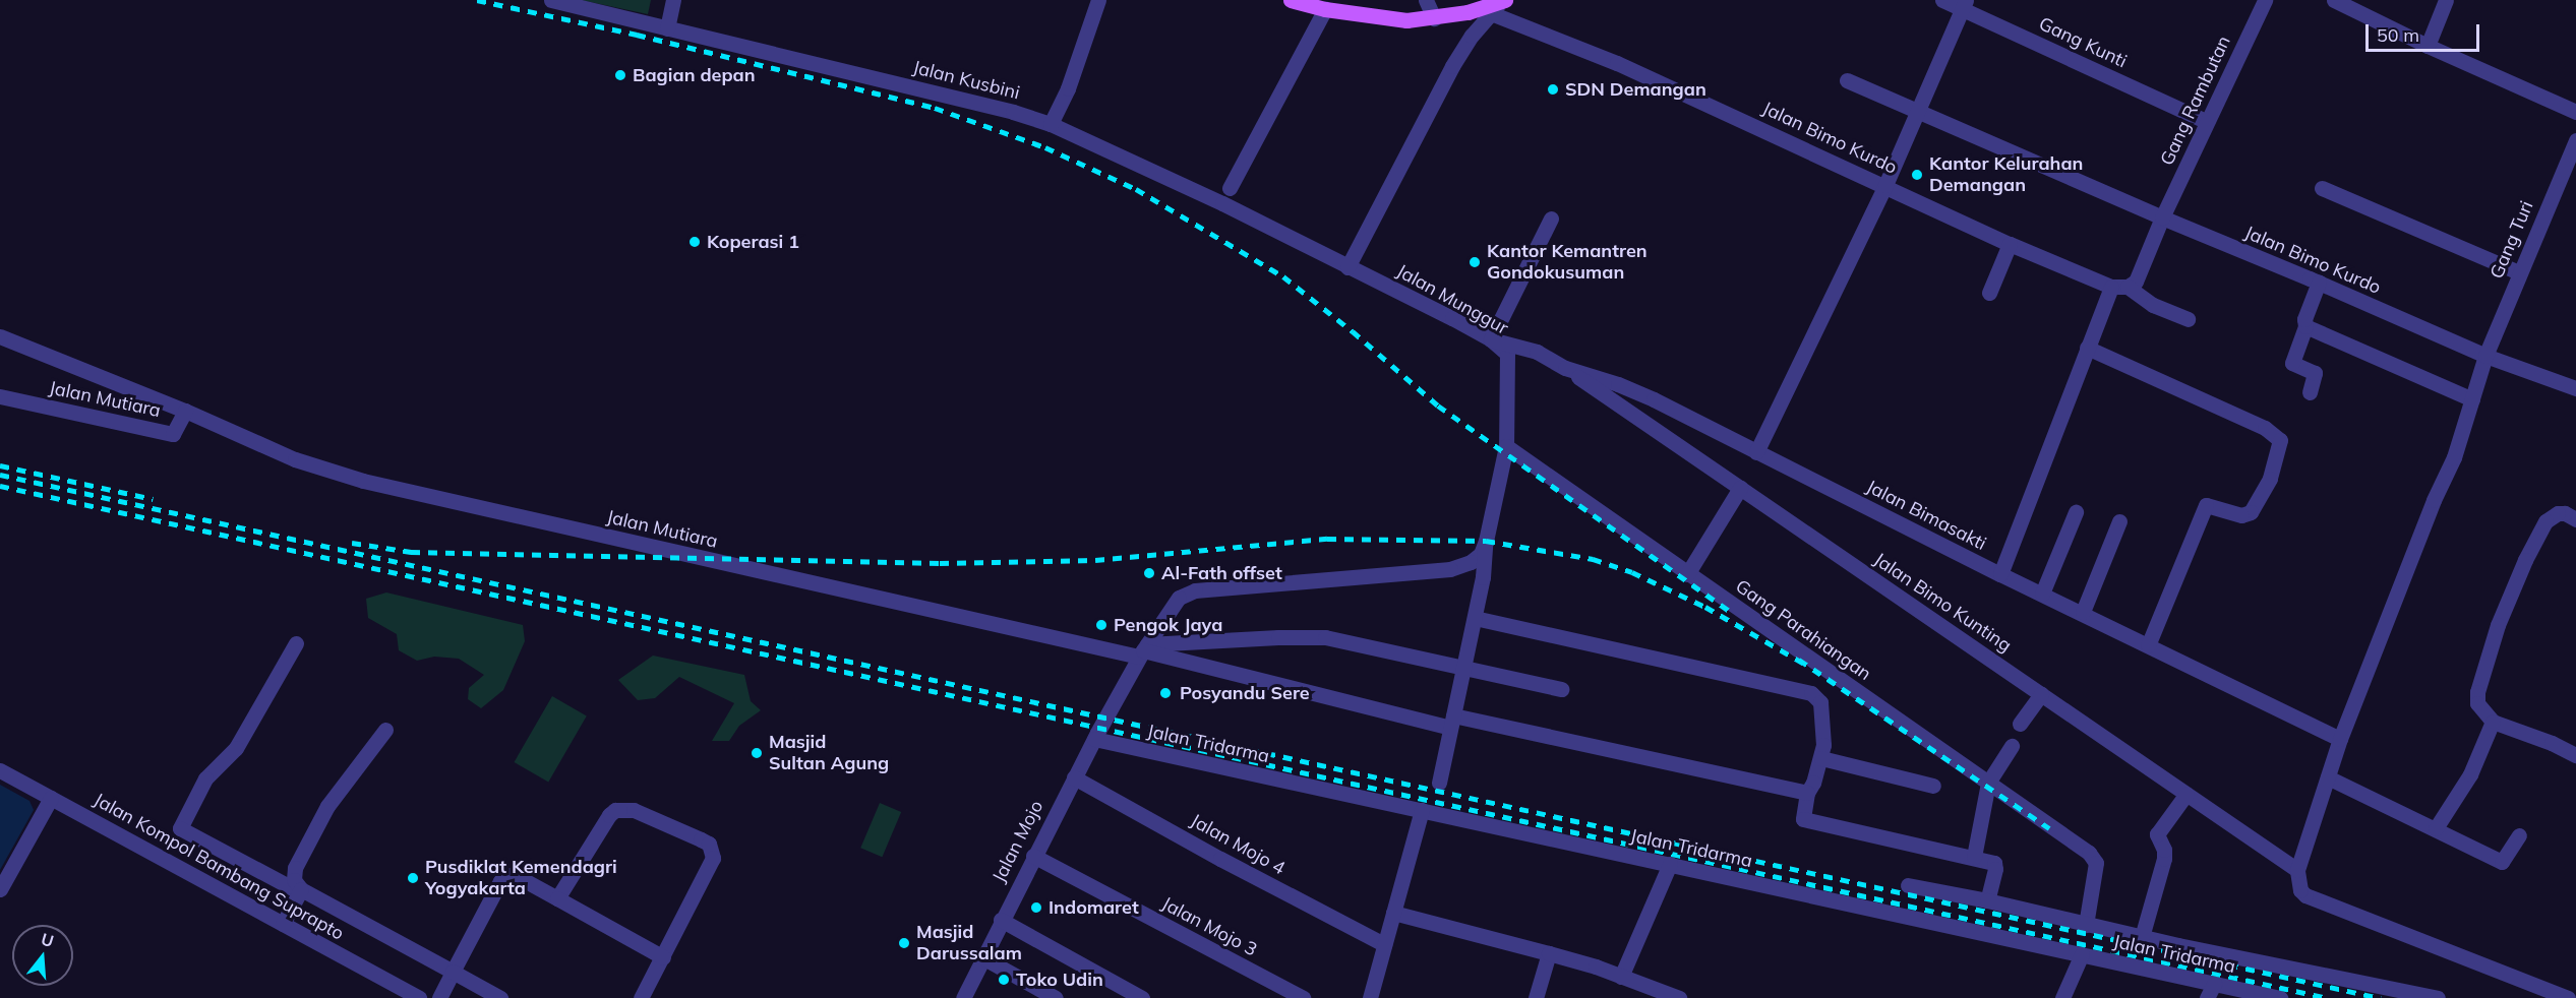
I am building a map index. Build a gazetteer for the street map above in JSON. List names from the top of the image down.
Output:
{
  "streets": {
    "street": [
      "Gang Kunti",
      "Jalan Kusbini",
      "Gang Rambutan",
      "Jalan Bimo Kurdo",
      "Gang Turi",
      "Jalan Munggur",
      "Jalan Mutiara",
      "Jalan Bimasakti",
      "Jalan Bimo Kunting",
      "Gang Parahiangan",
      "Jalan Tridarma",
      "Jalan Mojo",
      "Jalan Mojo 4",
      "Jalan Kompol Bambang Suprapto",
      "Jalan Mojo 3"
    ]
  },
  "crossings": [
    ["Gang Kunti", "Gang Rambutan"],
    ["Jalan Kusbini", "Jalan Munggur"],
    ["Gang Rambutan", "Jalan Bimo Kurdo"],
    ["Jalan Bimo Kurdo", "Gang Turi"],
    ["Jalan Munggur", "Jalan Bimasakti"],
    ["Jalan Munggur", "Gang Parahiangan"],
    ["Jalan Mutiara", "Jalan Mojo"],
    ["Jalan Bimasakti", "Jalan Bimo Kunting"],
    ["Jalan Tridarma", "Jalan Mojo"],
    ["Jalan Mojo", "Jalan Mojo 4"],
    ["Jalan Mojo", "Jalan Mojo 3"]
  ],
  "places": [
    "Bagian depan",
    "SDN Demangan",
    "Kantor Kelurahan Demangan",
    "Koperasi 1",
    "Kantor Kemantren Gondokusuman",
    "Al-Fath offset",
    "Pengok Jaya",
    "Posyandu Sere",
    "Masjid Sultan Agung",
    "Pusdiklat Kemendagri Yogyakarta",
    "Indomaret",
    "Masjid Darussalam",
    "Toko Udin"
  ],
  "scale_bar": "50 m",
  "north": "top"
}
